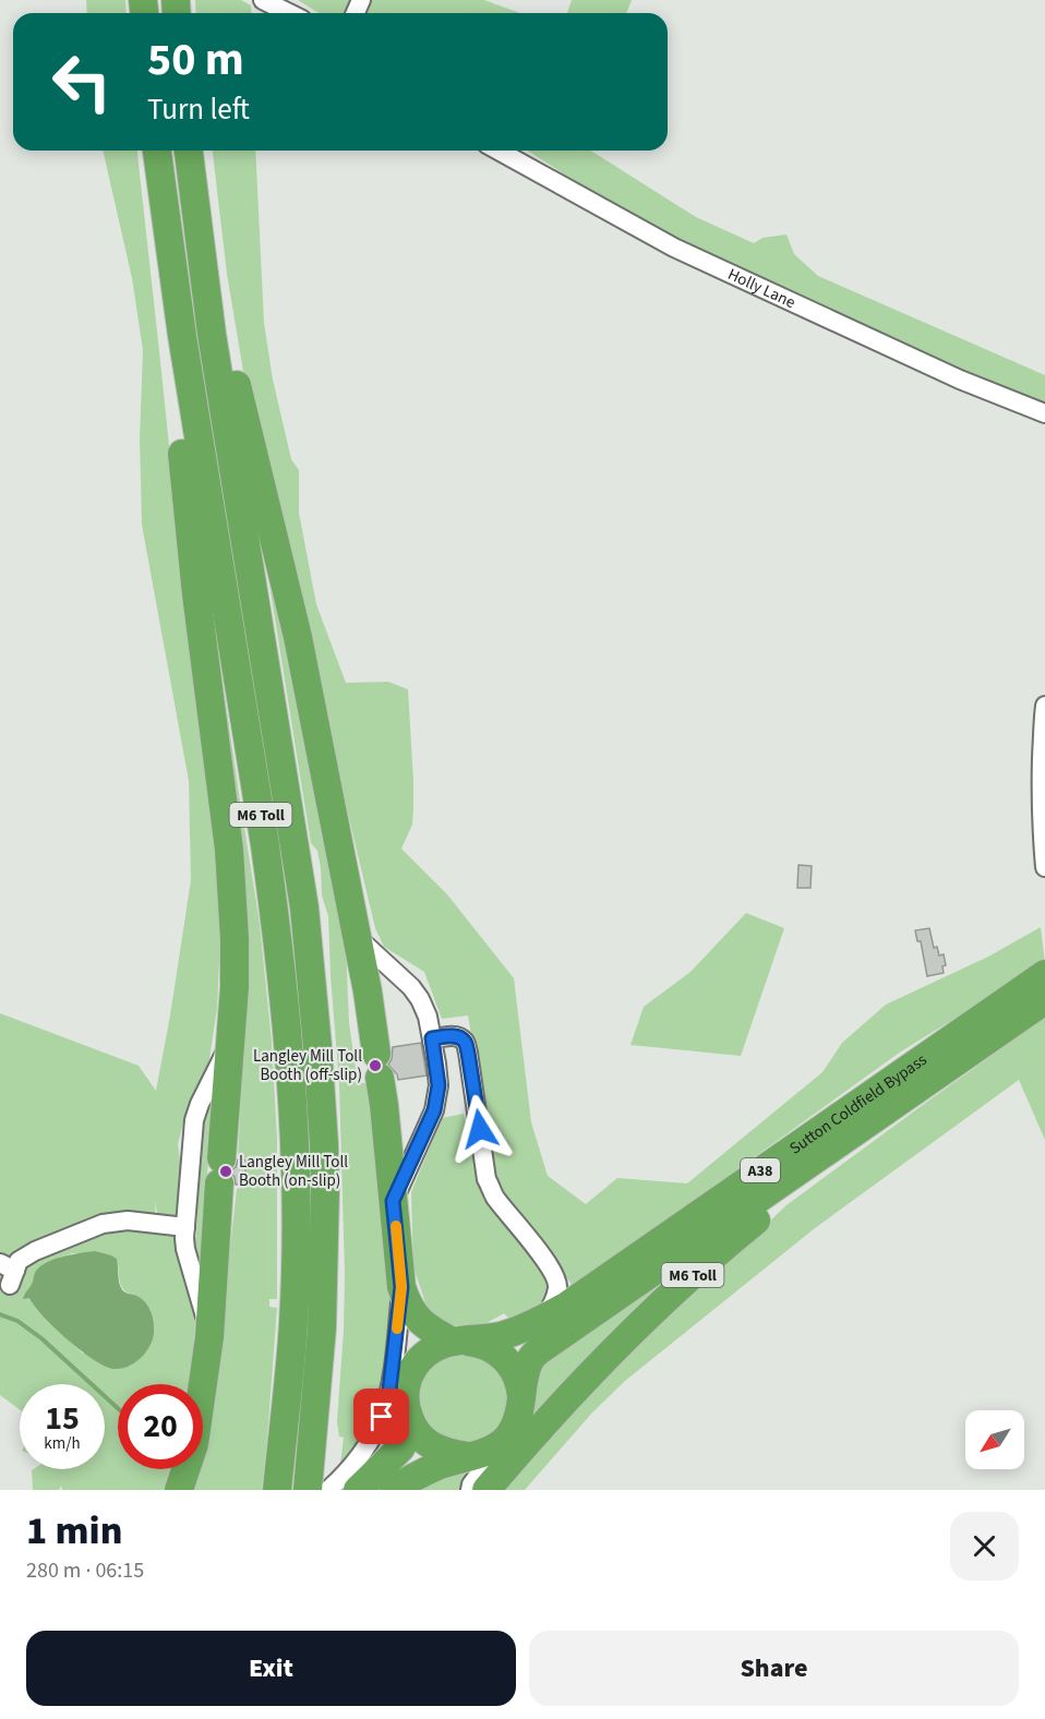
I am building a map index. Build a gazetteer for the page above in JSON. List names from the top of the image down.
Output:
{
  "streets": {
    "highway": ["M6 Toll", "Sutton Coldfield Bypass", "A38"],
    "street": ["Holly Lane"]
  },
  "crossings": [
    ["M6 Toll", "Sutton Coldfield Bypass"]
  ],
  "places": ["Langley Mill Toll Booth (off-slip)", "Langley Mill Toll Booth (on-slip)"],
  "north": "bottom left",
  "page": {
    "turn": ["50 m", "Turn left"],
    "speed": "15 km/h",
    "limit": "20",
    "heading": ["1 min", "280 m · 06:15"],
    "buttons": ["Exit", "Share"]
  }
}
